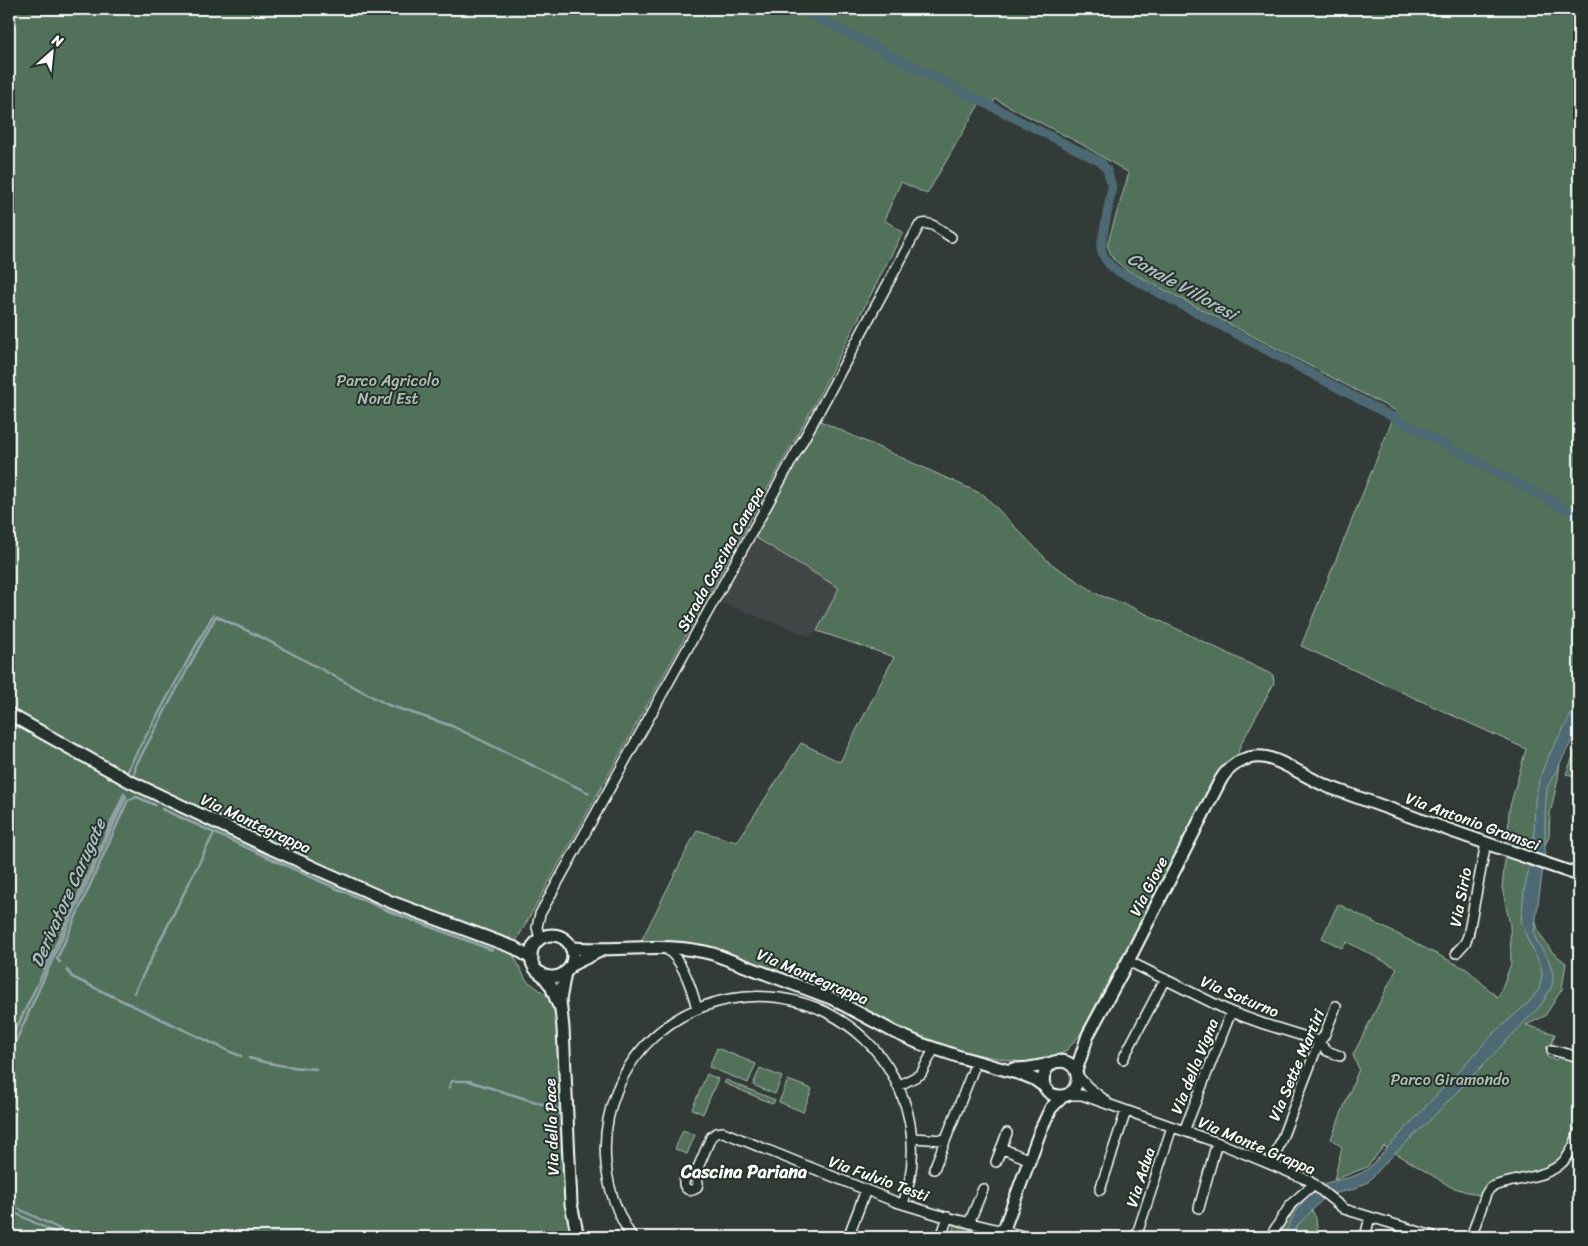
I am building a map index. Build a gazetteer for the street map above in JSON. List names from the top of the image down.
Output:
{
  "streets": {
    "street": [
      "Strada Cascina Canepa",
      "Via Antonio Gramsci",
      "Via Montegrappa",
      "Via Giove",
      "Via Sirio",
      "Via Saturno",
      "Via Sette Martiri",
      "Via della Vigna",
      "Via della Pace",
      "Via Monte Grappa",
      "Via Adua",
      "Via Fulvio Testi"
    ]
  },
  "crossings": [
    ["Strada Cascina Canepa", "Via Montegrappa"],
    ["Strada Cascina Canepa", "Via della Pace"],
    ["Via Antonio Gramsci", "Via Giove"],
    ["Via Antonio Gramsci", "Via Sirio"],
    ["Via Montegrappa", "Via Giove"],
    ["Via Montegrappa", "Via della Pace"],
    ["Via Montegrappa", "Via Monte Grappa"],
    ["Via Giove", "Via Saturno"],
    ["Via Giove", "Via Monte Grappa"],
    ["Via Saturno", "Via Sette Martiri"],
    ["Via Saturno", "Via della Vigna"],
    ["Via Sette Martiri", "Via Monte Grappa"],
    ["Via della Vigna", "Via Monte Grappa"],
    ["Via Monte Grappa", "Via Adua"]
  ],
  "districts": ["Cascina Pariana"],
  "water": ["Canale Villoresi", "Derivatore Carugate"],
  "parks": ["Parco Agricolo Nord Est", "Parco Giramondo"],
  "north": "top right"
}
